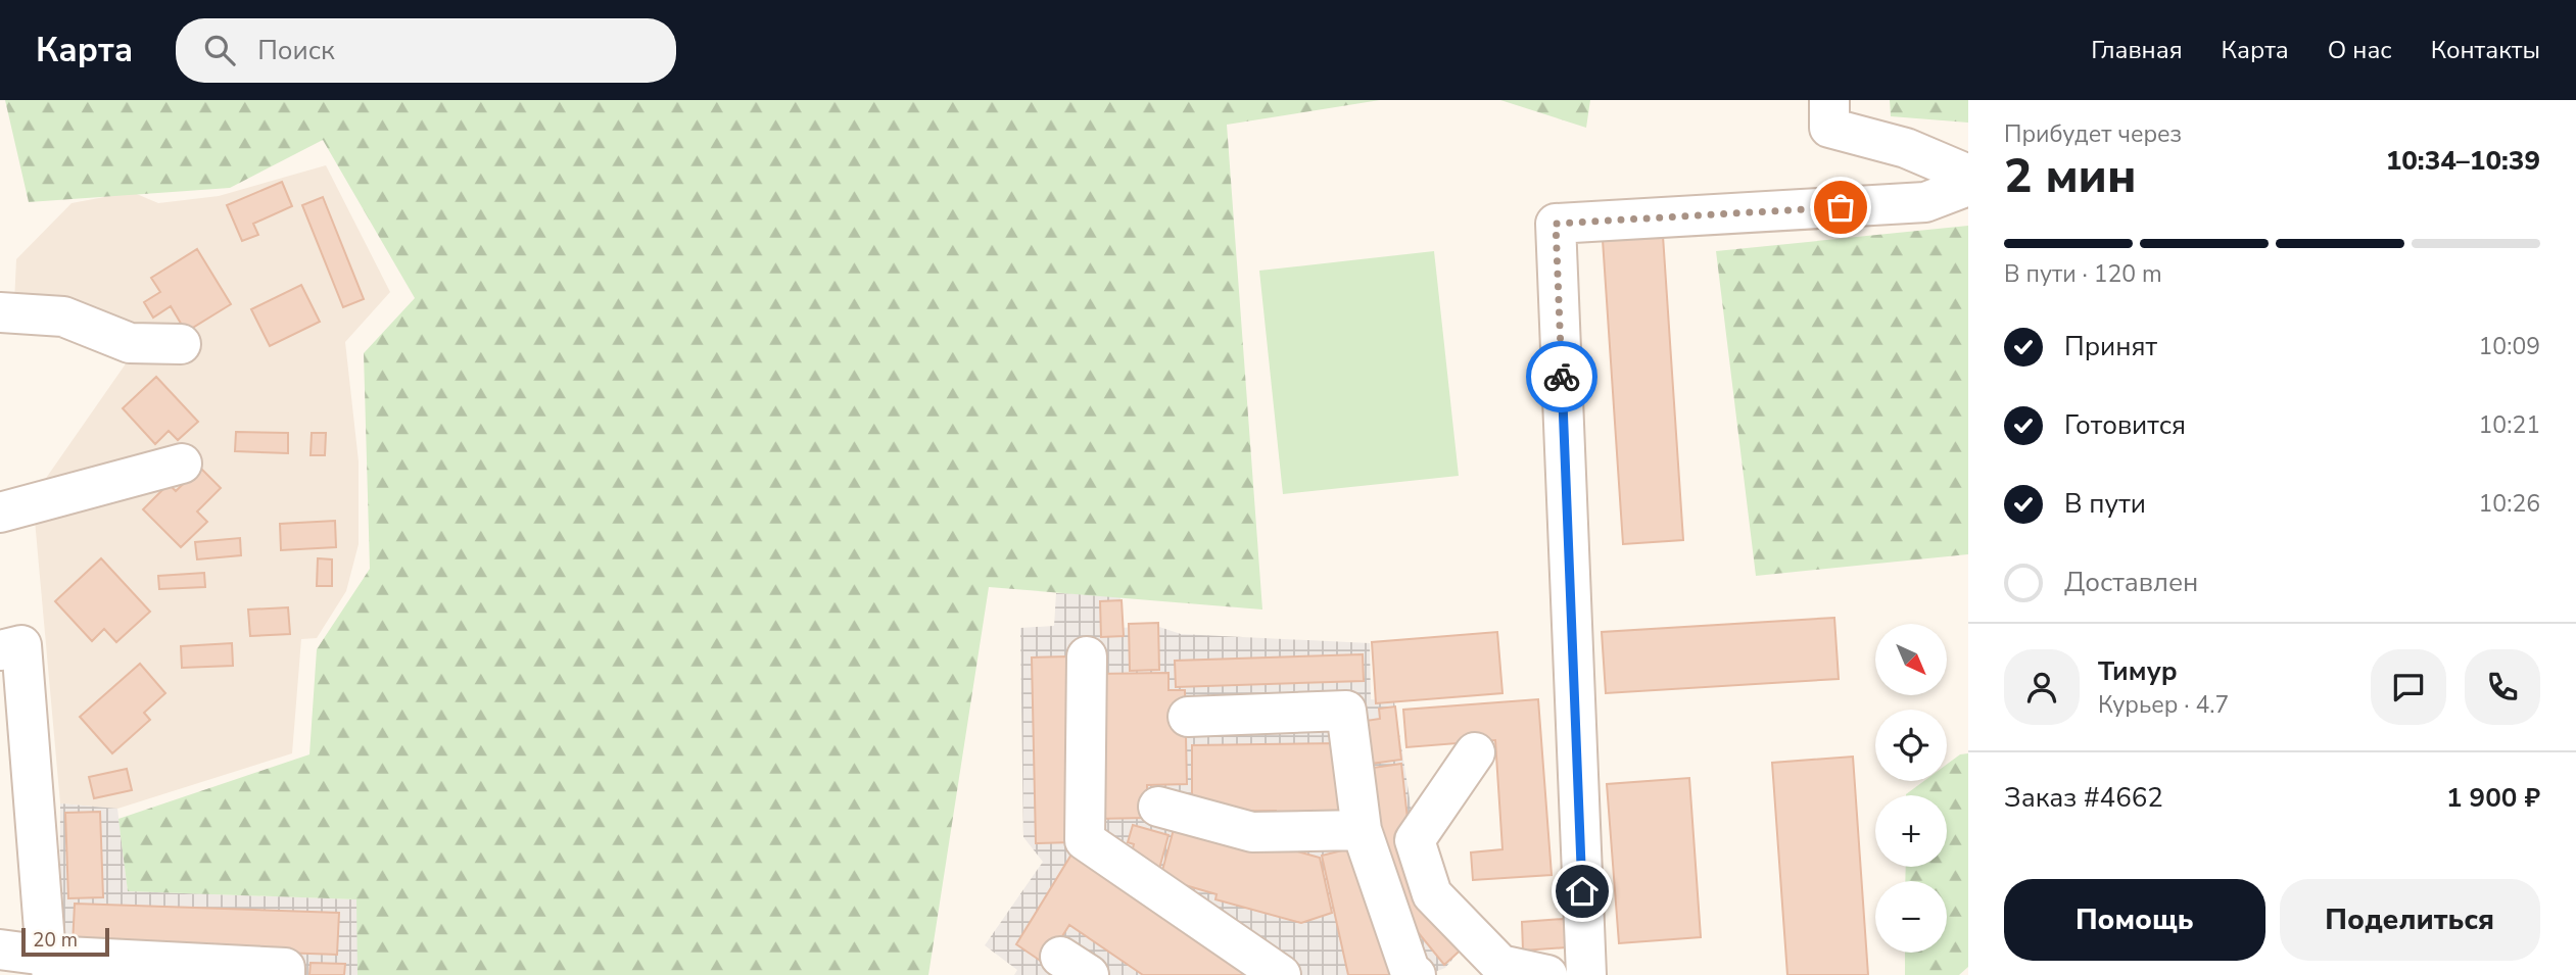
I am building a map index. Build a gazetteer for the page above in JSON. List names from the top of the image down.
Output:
{
  "scale_bar": "20 m",
  "north": "bottom right",
  "page": {
    "header": "Карта",
    "search": "Поиск",
    "nav": [
      "Главная",
      "Карта",
      "О нас",
      "Контакты"
    ],
    "heading": ["2 мин", "Прибудет через", "10:34–10:39"],
    "panel": [
      "Тимур",
      "Курьер · 4.7",
      "Заказ #4662",
      "1 900 ₽"
    ],
    "bar": "В пути · 120 m",
    "list": [
      ["Принят", "10:09"],
      ["Готовится", "10:21"],
      ["В пути", "10:26"],
      "Доставлен"
    ],
    "map_buttons": ["+", "−"],
    "buttons": ["Помощь", "Поделиться"],
    "scale": "20 m"
  }
}
